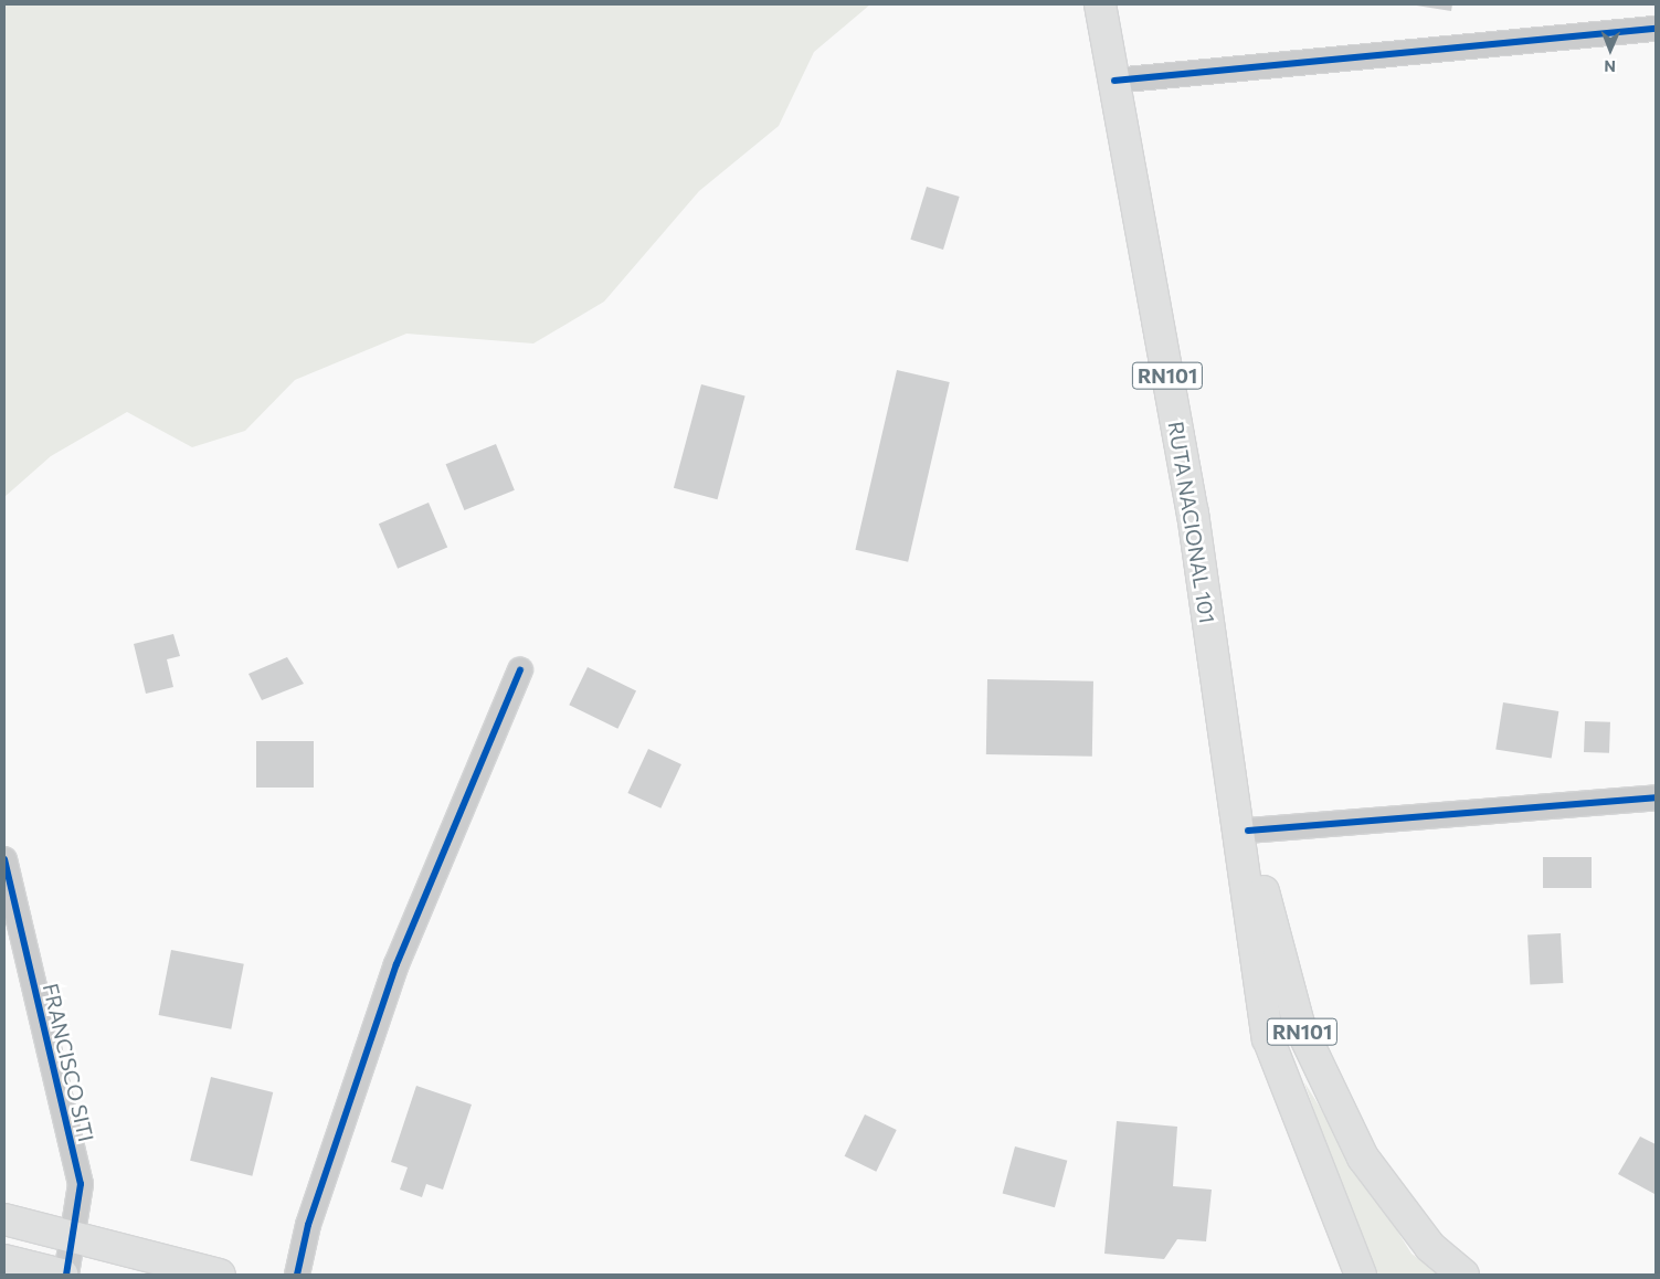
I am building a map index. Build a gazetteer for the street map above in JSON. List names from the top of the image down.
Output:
{
  "streets": {
    "main road": ["RN101", "RUTA NACIONAL 101"],
    "street": ["FRANCISCO SITI"]
  },
  "north": "bottom"
}
